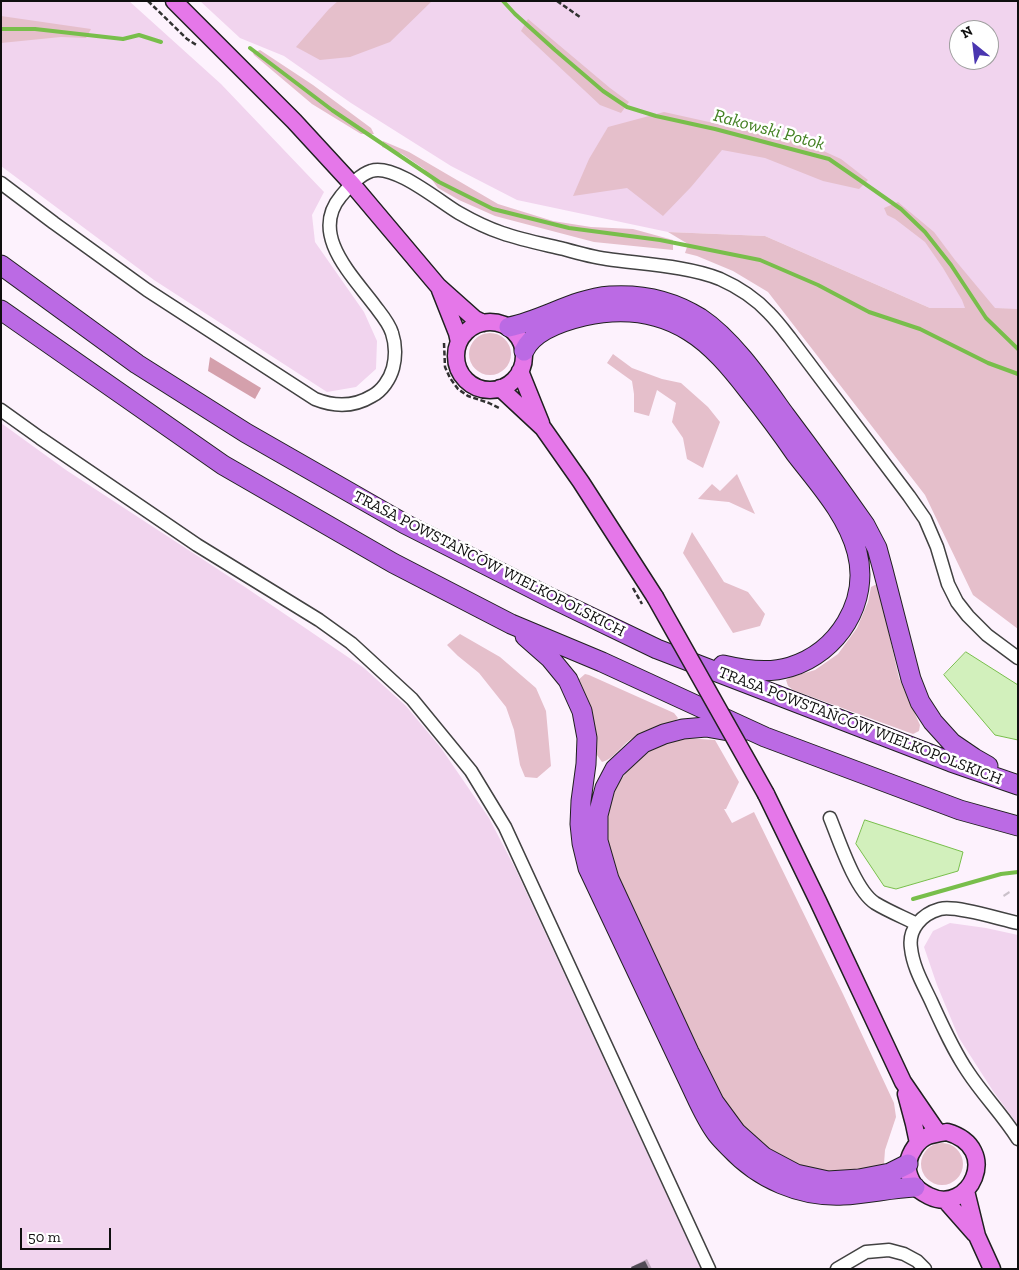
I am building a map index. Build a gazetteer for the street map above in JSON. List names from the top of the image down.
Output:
{
  "streets": {
    "highway": ["TRASA POWSTAŃCÓW WIELKOPOLSKICH"]
  },
  "water": ["Rakowski Potok"],
  "scale_bar": "50 m",
  "north": "top left"
}
